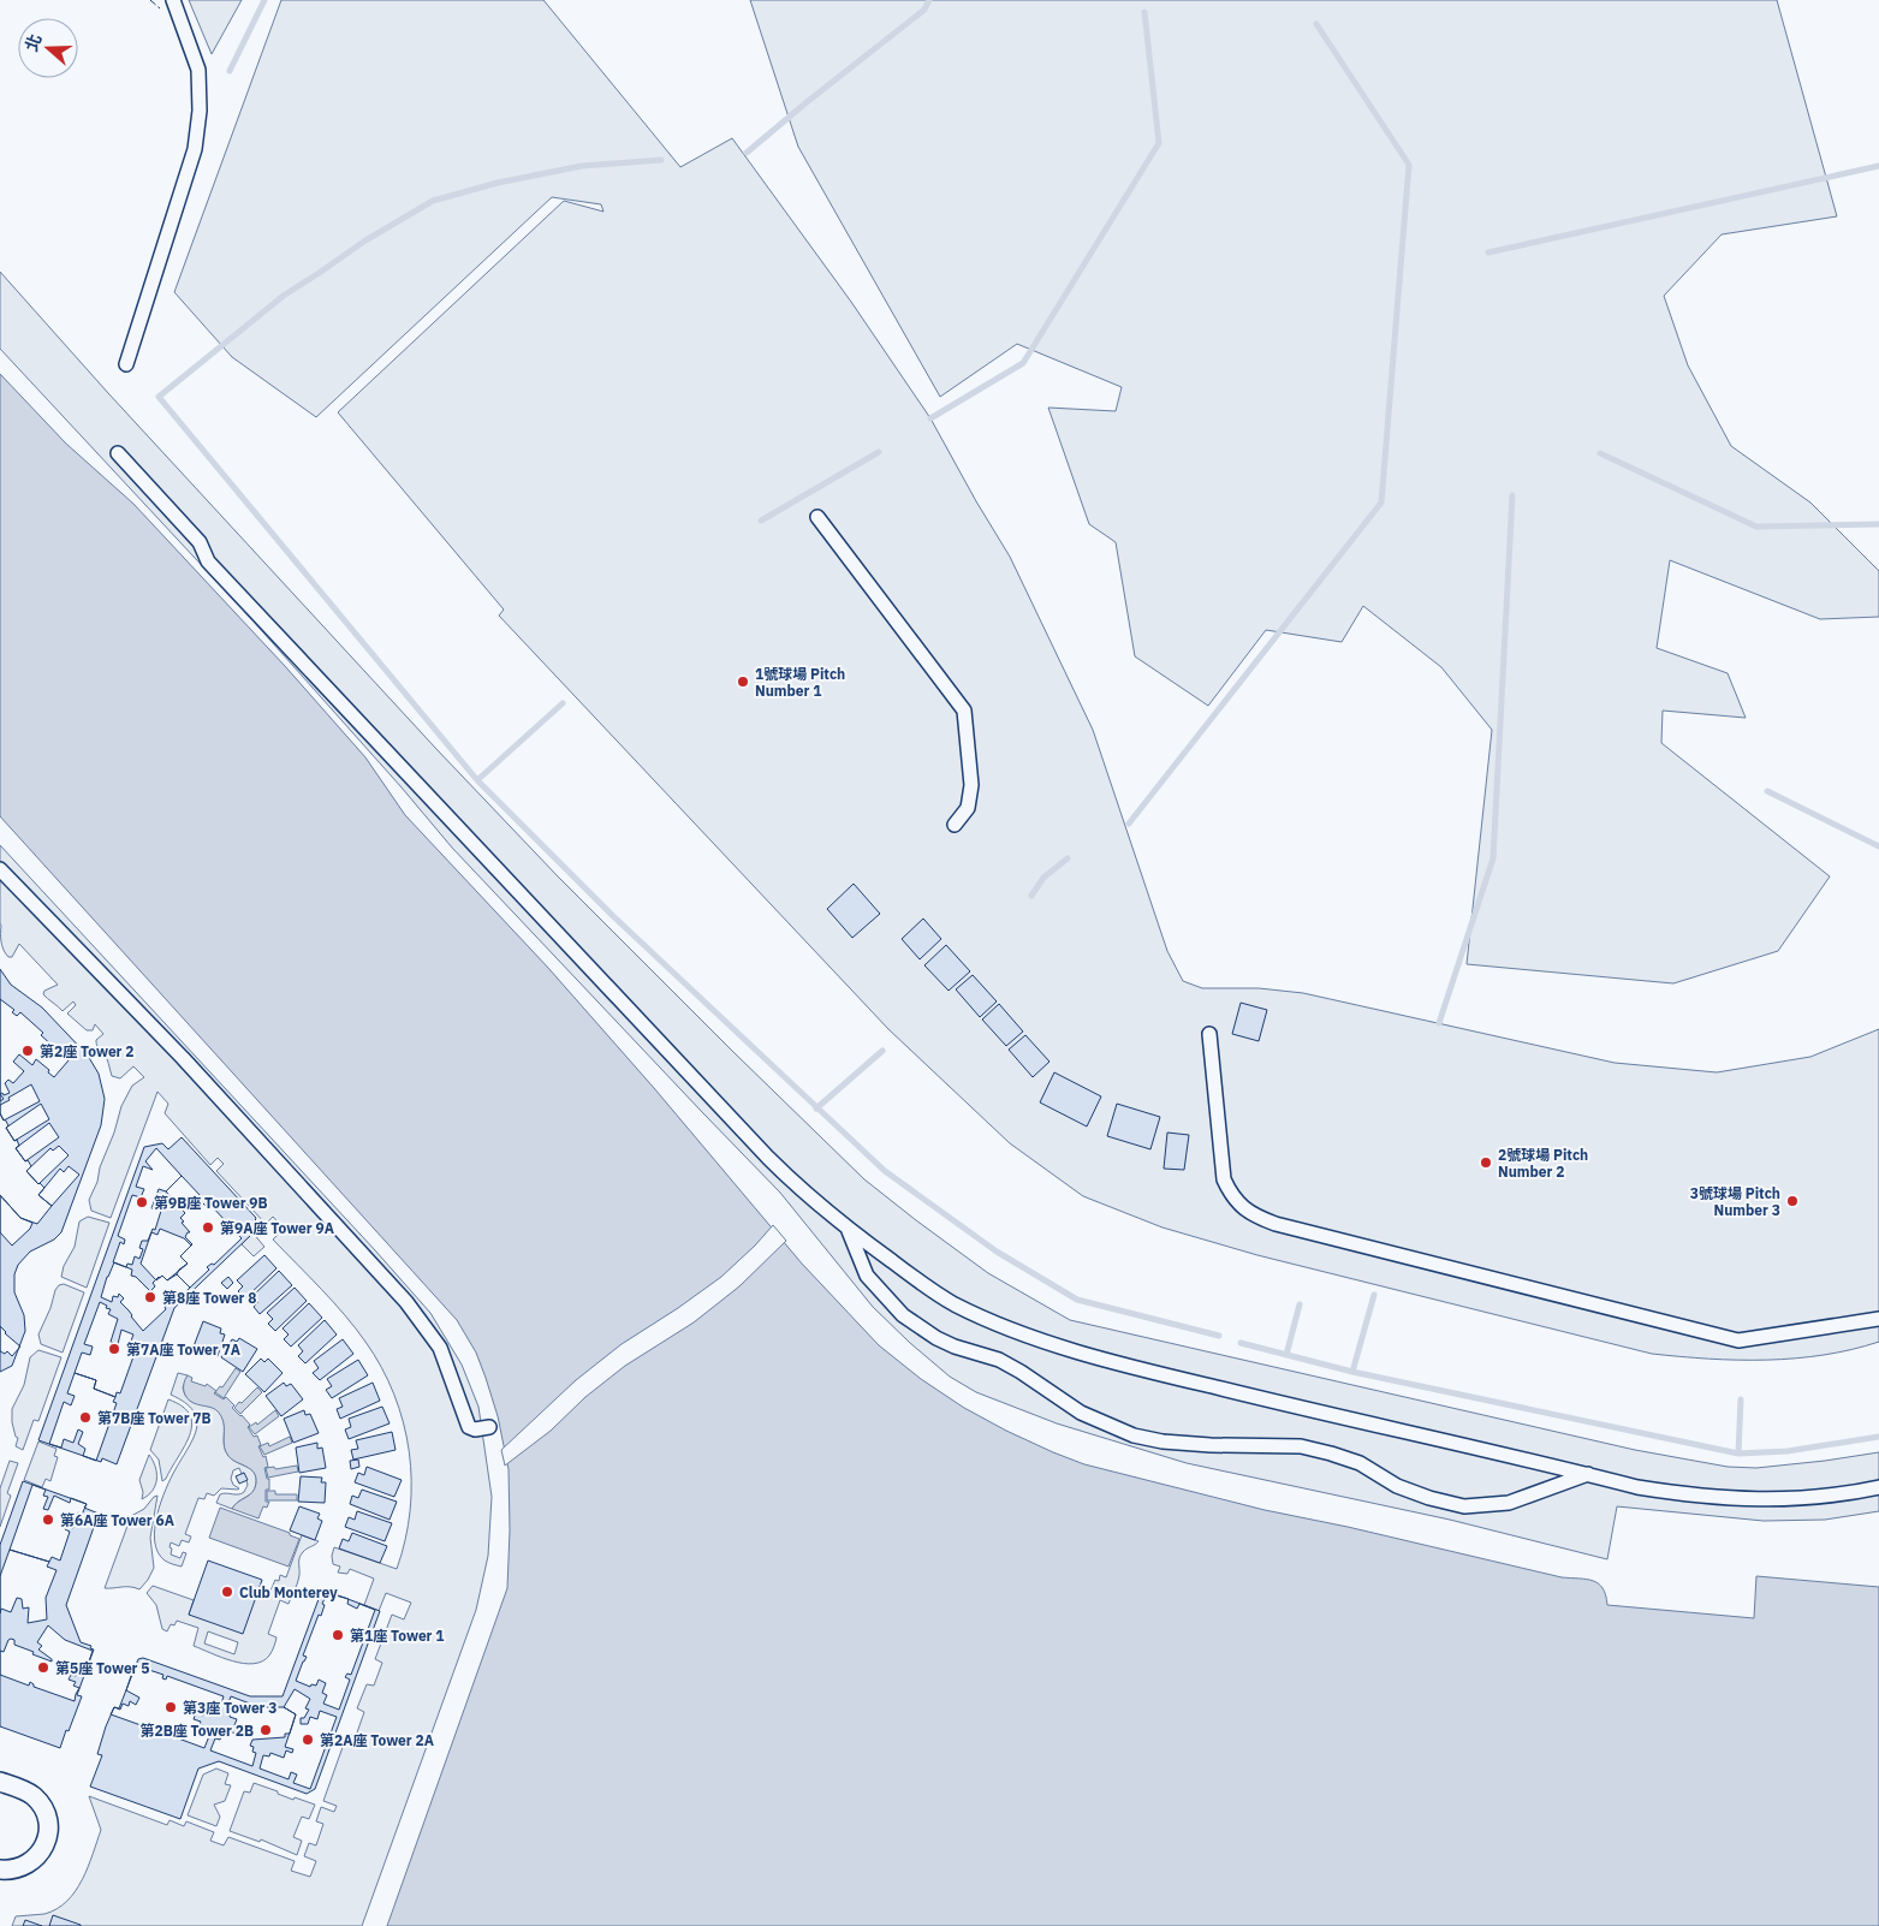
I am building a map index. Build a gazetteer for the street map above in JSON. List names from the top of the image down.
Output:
{
  "places": [
    "1號球場 Pitch Number 1",
    "第2座 Tower 2",
    "2號球場 Pitch Number 2",
    "3號球場 Pitch Number 3",
    "第9B座 Tower 9B",
    "第9A座 Tower 9A",
    "第8座 Tower 8",
    "第7A座 Tower 7A",
    "第7B座 Tower 7B",
    "第6A座 Tower 6A",
    "Club Monterey",
    "第1座 Tower 1",
    "第5座 Tower 5",
    "第3座 Tower 3",
    "第2B座 Tower 2B",
    "第2A座 Tower 2A"
  ],
  "north": "left"
}
